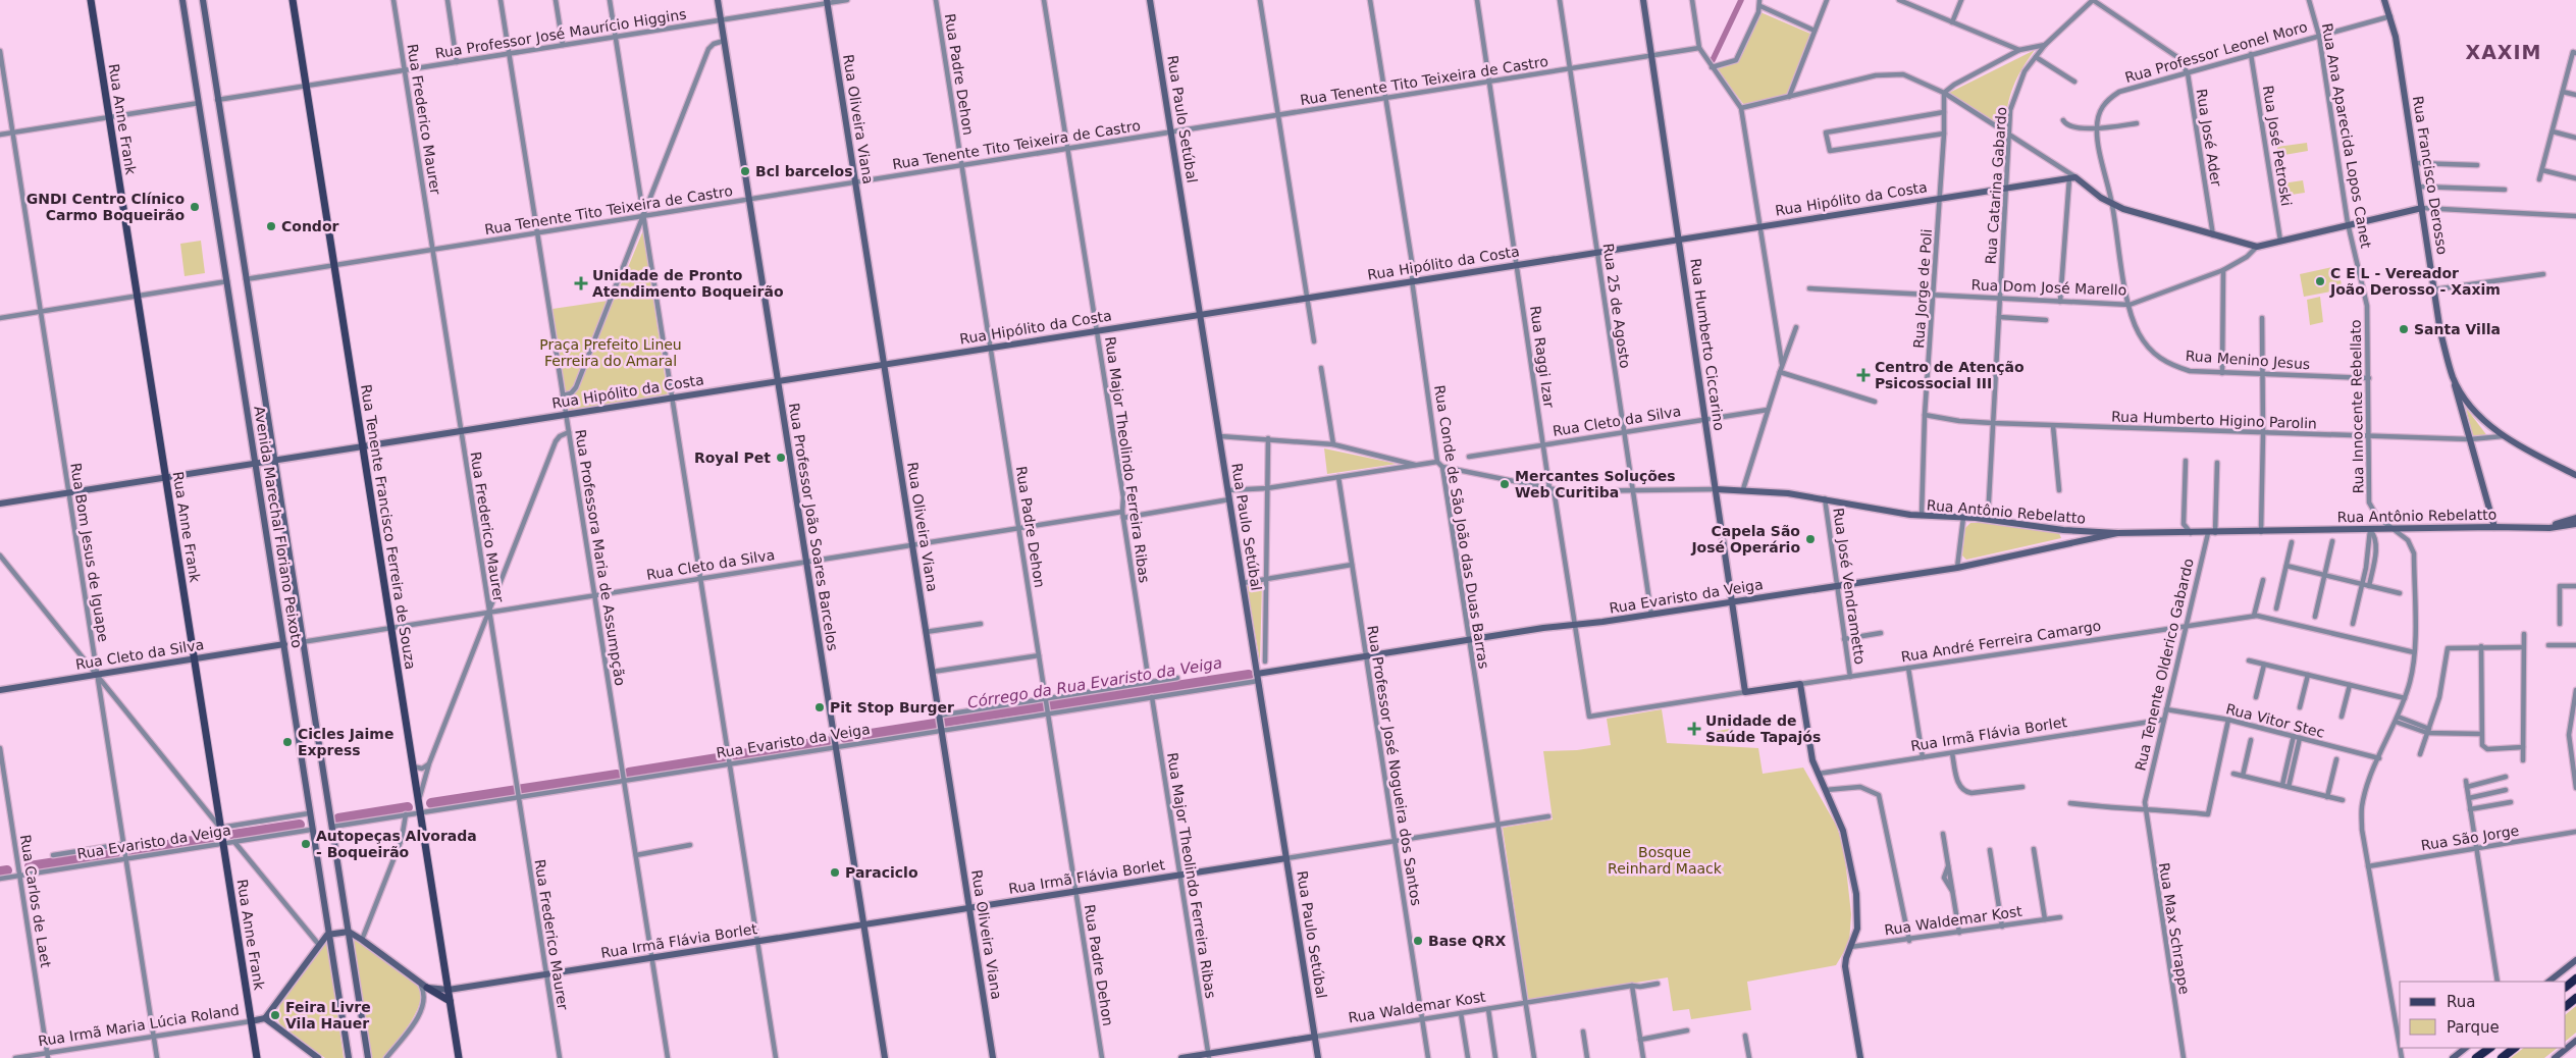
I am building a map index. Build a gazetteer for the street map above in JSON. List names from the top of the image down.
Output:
{
  "streets": {
    "main road": ["Rua Anne Frank", "Rua Tenente Francisco Ferreira de Souza"],
    "street": [
      "Rua Professor José Maurício Higgins",
      "Rua Professor Leonel Moro",
      "Rua Padre Dehon",
      "Rua Tenente Tito Teixeira de Castro",
      "Rua Frederico Maurer",
      "Rua Oliveira Viana",
      "Rua Paulo Setúbal",
      "Rua Ana Aparecida Lopos Canet",
      "Rua José Ader",
      "Rua José Petroski",
      "Rua Francisco Derosso",
      "Rua Catarina Gabardo",
      "Rua Hipólito da Costa",
      "Rua Dom José Marello",
      "Rua Jorge de Poli",
      "Rua 25 de Agosto",
      "Rua Humberto Ciccarino",
      "Rua Raggi Izar",
      "Rua Menino Jesus",
      "Rua Innocente Rebellato",
      "Rua Humberto Higino Parolin",
      "Rua Cleto da Silva",
      "Rua Major Theolindo Ferreira Ribas",
      "Rua Antônio Rebelatto",
      "Avenida Marechal Floriano Peixoto",
      "Rua Professor João Soares Barcelos",
      "Rua Conde de São João das Duas Barras",
      "Rua Bom Jesus de Iguape",
      "Rua Professora Maria de Assumpção",
      "Rua José Vendrametto",
      "Rua Evaristo da Veiga",
      "Rua André Ferreira Camargo",
      "Rua Tenente Olderico Gabardo",
      "Rua Vitor Stec",
      "Rua Irmã Flávia Borlet",
      "Rua Professor José Nogueira dos Santos",
      "Rua São Jorge",
      "Rua Carlos de Laet",
      "Rua Waldemar Kost",
      "Rua Max Schrappe",
      "Rua Irmã Maria Lúcia Roland"
    ]
  },
  "crossings": [
    ["Rua Professor José Maurício Higgins", "Rua Frederico Maurer"],
    ["Rua Professor José Maurício Higgins", "Rua Oliveira Viana"],
    ["Rua Professor José Maurício Higgins", "Avenida Marechal Floriano Peixoto"],
    ["Rua Professor José Maurício Higgins", "Rua Tenente Francisco Ferreira de Souza"],
    ["Rua Professor José Maurício Higgins", "Rua Professor João Soares Barcelos"],
    ["Rua Professor José Maurício Higgins", "Rua Professora Maria de Assumpção"],
    ["Rua Professor Leonel Moro", "Rua Ana Aparecida Lopos Canet"],
    ["Rua Professor Leonel Moro", "Rua José Ader"],
    ["Rua Professor Leonel Moro", "Rua José Petroski"],
    ["Rua Professor Leonel Moro", "Rua Francisco Derosso"],
    ["Rua Professor Leonel Moro", "Rua Dom José Marello"],
    ["Rua Professor Leonel Moro", "Rua Menino Jesus"],
    ["Rua Padre Dehon", "Rua Tenente Tito Teixeira de Castro"],
    ["Rua Padre Dehon", "Rua Hipólito da Costa"],
    ["Rua Padre Dehon", "Rua Cleto da Silva"],
    ["Rua Padre Dehon", "Rua Evaristo da Veiga"],
    ["Rua Padre Dehon", "Rua Irmã Flávia Borlet"],
    ["Rua Tenente Tito Teixeira de Castro", "Rua Frederico Maurer"],
    ["Rua Tenente Tito Teixeira de Castro", "Rua Oliveira Viana"],
    ["Rua Tenente Tito Teixeira de Castro", "Rua Paulo Setúbal"],
    ["Rua Tenente Tito Teixeira de Castro", "Rua 25 de Agosto"],
    ["Rua Tenente Tito Teixeira de Castro", "Rua Humberto Ciccarino"],
    ["Rua Tenente Tito Teixeira de Castro", "Rua Raggi Izar"],
    ["Rua Tenente Tito Teixeira de Castro", "Rua Major Theolindo Ferreira Ribas"],
    ["Rua Tenente Tito Teixeira de Castro", "Avenida Marechal Floriano Peixoto"],
    ["Rua Tenente Tito Teixeira de Castro", "Rua Tenente Francisco Ferreira de Souza"],
    ["Rua Tenente Tito Teixeira de Castro", "Rua Professor João Soares Barcelos"],
    ["Rua Tenente Tito Teixeira de Castro", "Rua Conde de São João das Duas Barras"],
    ["Rua Tenente Tito Teixeira de Castro", "Rua Professora Maria de Assumpção"],
    ["Rua Anne Frank", "Rua Hipólito da Costa"],
    ["Rua Anne Frank", "Rua Cleto da Silva"],
    ["Rua Anne Frank", "Rua Evaristo da Veiga"],
    ["Rua Anne Frank", "Rua Irmã Maria Lúcia Roland"],
    ["Rua Frederico Maurer", "Rua Hipólito da Costa"],
    ["Rua Frederico Maurer", "Rua Cleto da Silva"],
    ["Rua Frederico Maurer", "Rua Evaristo da Veiga"],
    ["Rua Frederico Maurer", "Rua Irmã Flávia Borlet"],
    ["Rua Oliveira Viana", "Rua Hipólito da Costa"],
    ["Rua Oliveira Viana", "Rua Cleto da Silva"],
    ["Rua Oliveira Viana", "Rua Evaristo da Veiga"],
    ["Rua Oliveira Viana", "Rua Irmã Flávia Borlet"],
    ["Rua Paulo Setúbal", "Rua Hipólito da Costa"],
    ["Rua Paulo Setúbal", "Rua Cleto da Silva"],
    ["Rua Paulo Setúbal", "Rua Evaristo da Veiga"],
    ["Rua Paulo Setúbal", "Rua Irmã Flávia Borlet"],
    ["Rua Paulo Setúbal", "Rua Waldemar Kost"],
    ["Rua Ana Aparecida Lopos Canet", "Rua Dom José Marello"],
    ["Rua Ana Aparecida Lopos Canet", "Rua Innocente Rebellato"],
    ["Rua José Ader", "Rua Catarina Gabardo"],
    ["Rua José Petroski", "Rua Dom José Marello"],
    ["Rua Francisco Derosso", "Rua Dom José Marello"],
    ["Rua Francisco Derosso", "Rua Humberto Higino Parolin"],
    ["Rua Catarina Gabardo", "Rua Hipólito da Costa"],
    ["Rua Catarina Gabardo", "Rua Dom José Marello"],
    ["Rua Catarina Gabardo", "Rua Humberto Higino Parolin"],
    ["Rua Catarina Gabardo", "Rua Antônio Rebelatto"],
    ["Rua Hipólito da Costa", "Rua Jorge de Poli"],
    ["Rua Hipólito da Costa", "Rua 25 de Agosto"],
    ["Rua Hipólito da Costa", "Rua Humberto Ciccarino"],
    ["Rua Hipólito da Costa", "Rua Raggi Izar"],
    ["Rua Hipólito da Costa", "Rua Major Theolindo Ferreira Ribas"],
    ["Rua Hipólito da Costa", "Avenida Marechal Floriano Peixoto"],
    ["Rua Hipólito da Costa", "Rua Tenente Francisco Ferreira de Souza"],
    ["Rua Hipólito da Costa", "Rua Professor João Soares Barcelos"],
    ["Rua Hipólito da Costa", "Rua Conde de São João das Duas Barras"],
    ["Rua Hipólito da Costa", "Rua Bom Jesus de Iguape"],
    ["Rua Hipólito da Costa", "Rua Professora Maria de Assumpção"],
    ["Rua Dom José Marello", "Rua Jorge de Poli"],
    ["Rua Dom José Marello", "Rua Menino Jesus"],
    ["Rua Jorge de Poli", "Rua Humberto Higino Parolin"],
    ["Rua Jorge de Poli", "Rua Antônio Rebelatto"],
    ["Rua 25 de Agosto", "Rua Cleto da Silva"],
    ["Rua 25 de Agosto", "Rua Antônio Rebelatto"],
    ["Rua 25 de Agosto", "Rua Evaristo da Veiga"],
    ["Rua Humberto Ciccarino", "Rua Cleto da Silva"],
    ["Rua Humberto Ciccarino", "Rua Antônio Rebelatto"],
    ["Rua Humberto Ciccarino", "Rua Evaristo da Veiga"],
    ["Rua Humberto Ciccarino", "Rua André Ferreira Camargo"],
    ["Rua Raggi Izar", "Rua Cleto da Silva"],
    ["Rua Raggi Izar", "Rua Antônio Rebelatto"],
    ["Rua Raggi Izar", "Rua Evaristo da Veiga"],
    ["Rua Raggi Izar", "Rua André Ferreira Camargo"],
    ["Rua Menino Jesus", "Rua Innocente Rebellato"],
    ["Rua Innocente Rebellato", "Rua Humberto Higino Parolin"],
    ["Rua Innocente Rebellato", "Rua Antônio Rebelatto"],
    ["Rua Innocente Rebellato", "Rua André Ferreira Camargo"],
    ["Rua Innocente Rebellato", "Rua Vitor Stec"],
    ["Rua Innocente Rebellato", "Rua São Jorge"],
    ["Rua Cleto da Silva", "Rua Major Theolindo Ferreira Ribas"],
    ["Rua Cleto da Silva", "Avenida Marechal Floriano Peixoto"],
    ["Rua Cleto da Silva", "Rua Tenente Francisco Ferreira de Souza"],
    ["Rua Cleto da Silva", "Rua Professor João Soares Barcelos"],
    ["Rua Cleto da Silva", "Rua Bom Jesus de Iguape"],
    ["Rua Cleto da Silva", "Rua Professora Maria de Assumpção"],
    ["Rua Major Theolindo Ferreira Ribas", "Rua Evaristo da Veiga"],
    ["Rua Major Theolindo Ferreira Ribas", "Rua Irmã Flávia Borlet"],
    ["Rua Major Theolindo Ferreira Ribas", "Rua Waldemar Kost"],
    ["Rua Antônio Rebelatto", "Rua Conde de São João das Duas Barras"],
    ["Rua Antônio Rebelatto", "Rua José Vendrametto"],
    ["Rua Antônio Rebelatto", "Rua Evaristo da Veiga"],
    ["Rua Antônio Rebelatto", "Rua Tenente Olderico Gabardo"],
    ["Avenida Marechal Floriano Peixoto", "Rua Evaristo da Veiga"],
    ["Rua Tenente Francisco Ferreira de Souza", "Rua Evaristo da Veiga"],
    ["Rua Tenente Francisco Ferreira de Souza", "Rua Irmã Flávia Borlet"],
    ["Rua Professor João Soares Barcelos", "Rua Evaristo da Veiga"],
    ["Rua Professor João Soares Barcelos", "Rua Irmã Flávia Borlet"],
    ["Rua Conde de São João das Duas Barras", "Rua Evaristo da Veiga"],
    ["Rua Conde de São João das Duas Barras", "Rua Irmã Flávia Borlet"],
    ["Rua Conde de São João das Duas Barras", "Rua Waldemar Kost"],
    ["Rua Bom Jesus de Iguape", "Rua Evaristo da Veiga"],
    ["Rua Bom Jesus de Iguape", "Rua Irmã Maria Lúcia Roland"],
    ["Rua Professora Maria de Assumpção", "Rua Evaristo da Veiga"],
    ["Rua Professora Maria de Assumpção", "Rua Irmã Flávia Borlet"],
    ["Rua José Vendrametto", "Rua Evaristo da Veiga"],
    ["Rua José Vendrametto", "Rua André Ferreira Camargo"],
    ["Rua Evaristo da Veiga", "Rua Professor José Nogueira dos Santos"],
    ["Rua Evaristo da Veiga", "Rua Carlos de Laet"],
    ["Rua André Ferreira Camargo", "Rua Tenente Olderico Gabardo"],
    ["Rua Tenente Olderico Gabardo", "Rua Vitor Stec"],
    ["Rua Tenente Olderico Gabardo", "Rua Irmã Flávia Borlet"],
    ["Rua Tenente Olderico Gabardo", "Rua Max Schrappe"],
    ["Rua Irmã Flávia Borlet", "Rua Professor José Nogueira dos Santos"],
    ["Rua Professor José Nogueira dos Santos", "Rua Waldemar Kost"],
    ["Rua Carlos de Laet", "Rua Irmã Maria Lúcia Roland"]
  ],
  "districts": ["XAXIM"],
  "water": ["Córrego da Rua Evaristo da Veiga"],
  "parks": ["Praça Prefeito Lineu Ferreira do Amaral", "Bosque Reinhard Maack"],
  "places": {
    "other": [
      "Bcl barcelos",
      "GNDI Centro Clínico Carmo Boqueirão",
      "Condor",
      "C E L - Vereador João Derosso - Xaxim",
      "Santa Villa",
      "Royal Pet",
      "Mercantes Soluções Web Curitiba",
      "Capela São José Operário",
      "Pit Stop Burger",
      "Cicles Jaime Express",
      "Autopeças Alvorada - Boqueirão",
      "Paraciclo",
      "Base QRX",
      "Feira Livre Vila Hauer"
    ],
    "health": ["Unidade de Pronto Atendimento Boqueirão", "Centro de Atenção Psicossocial III", "Unidade de Saúde Tapajós"]
  },
  "legend": ["Rua", "Parque"]
}
